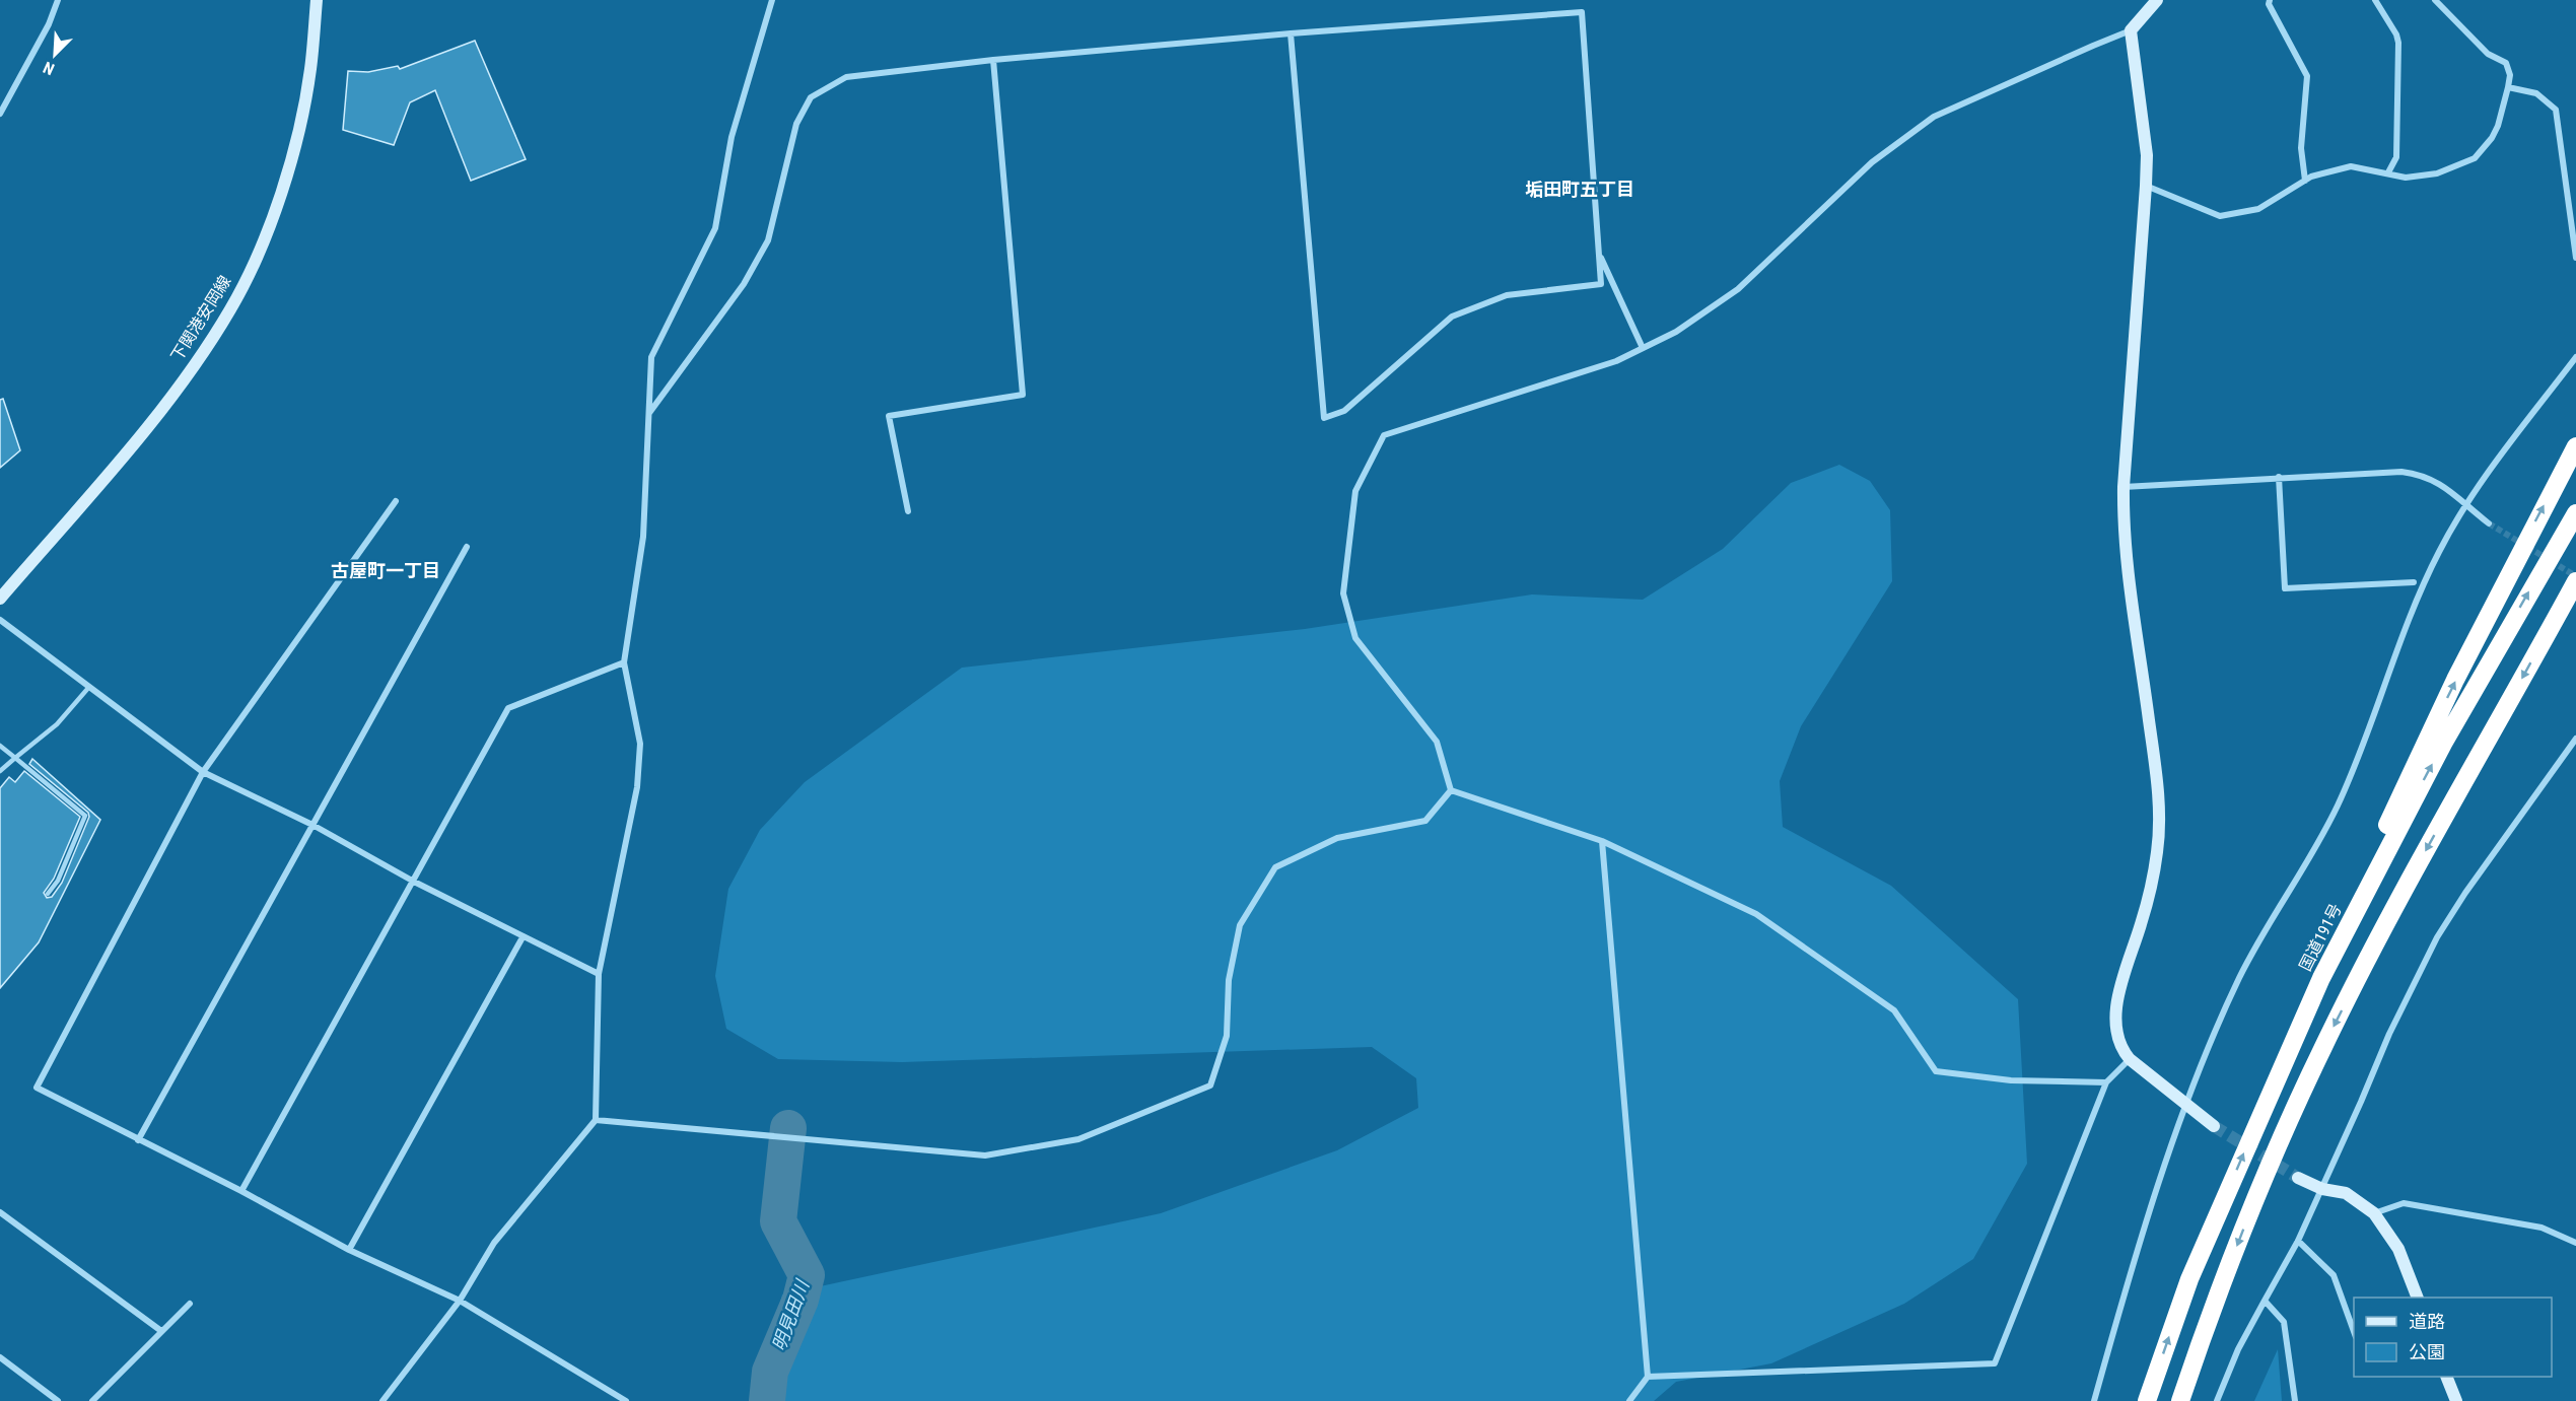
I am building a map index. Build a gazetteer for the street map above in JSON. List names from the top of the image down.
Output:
{
  "streets": {
    "highway": ["国道191号"],
    "street": ["下関港安岡線"]
  },
  "districts": ["垢田町五丁目", "古屋町一丁目"],
  "water": ["明見田川"],
  "legend": ["道路", "公園"],
  "north": "bottom left"
}
